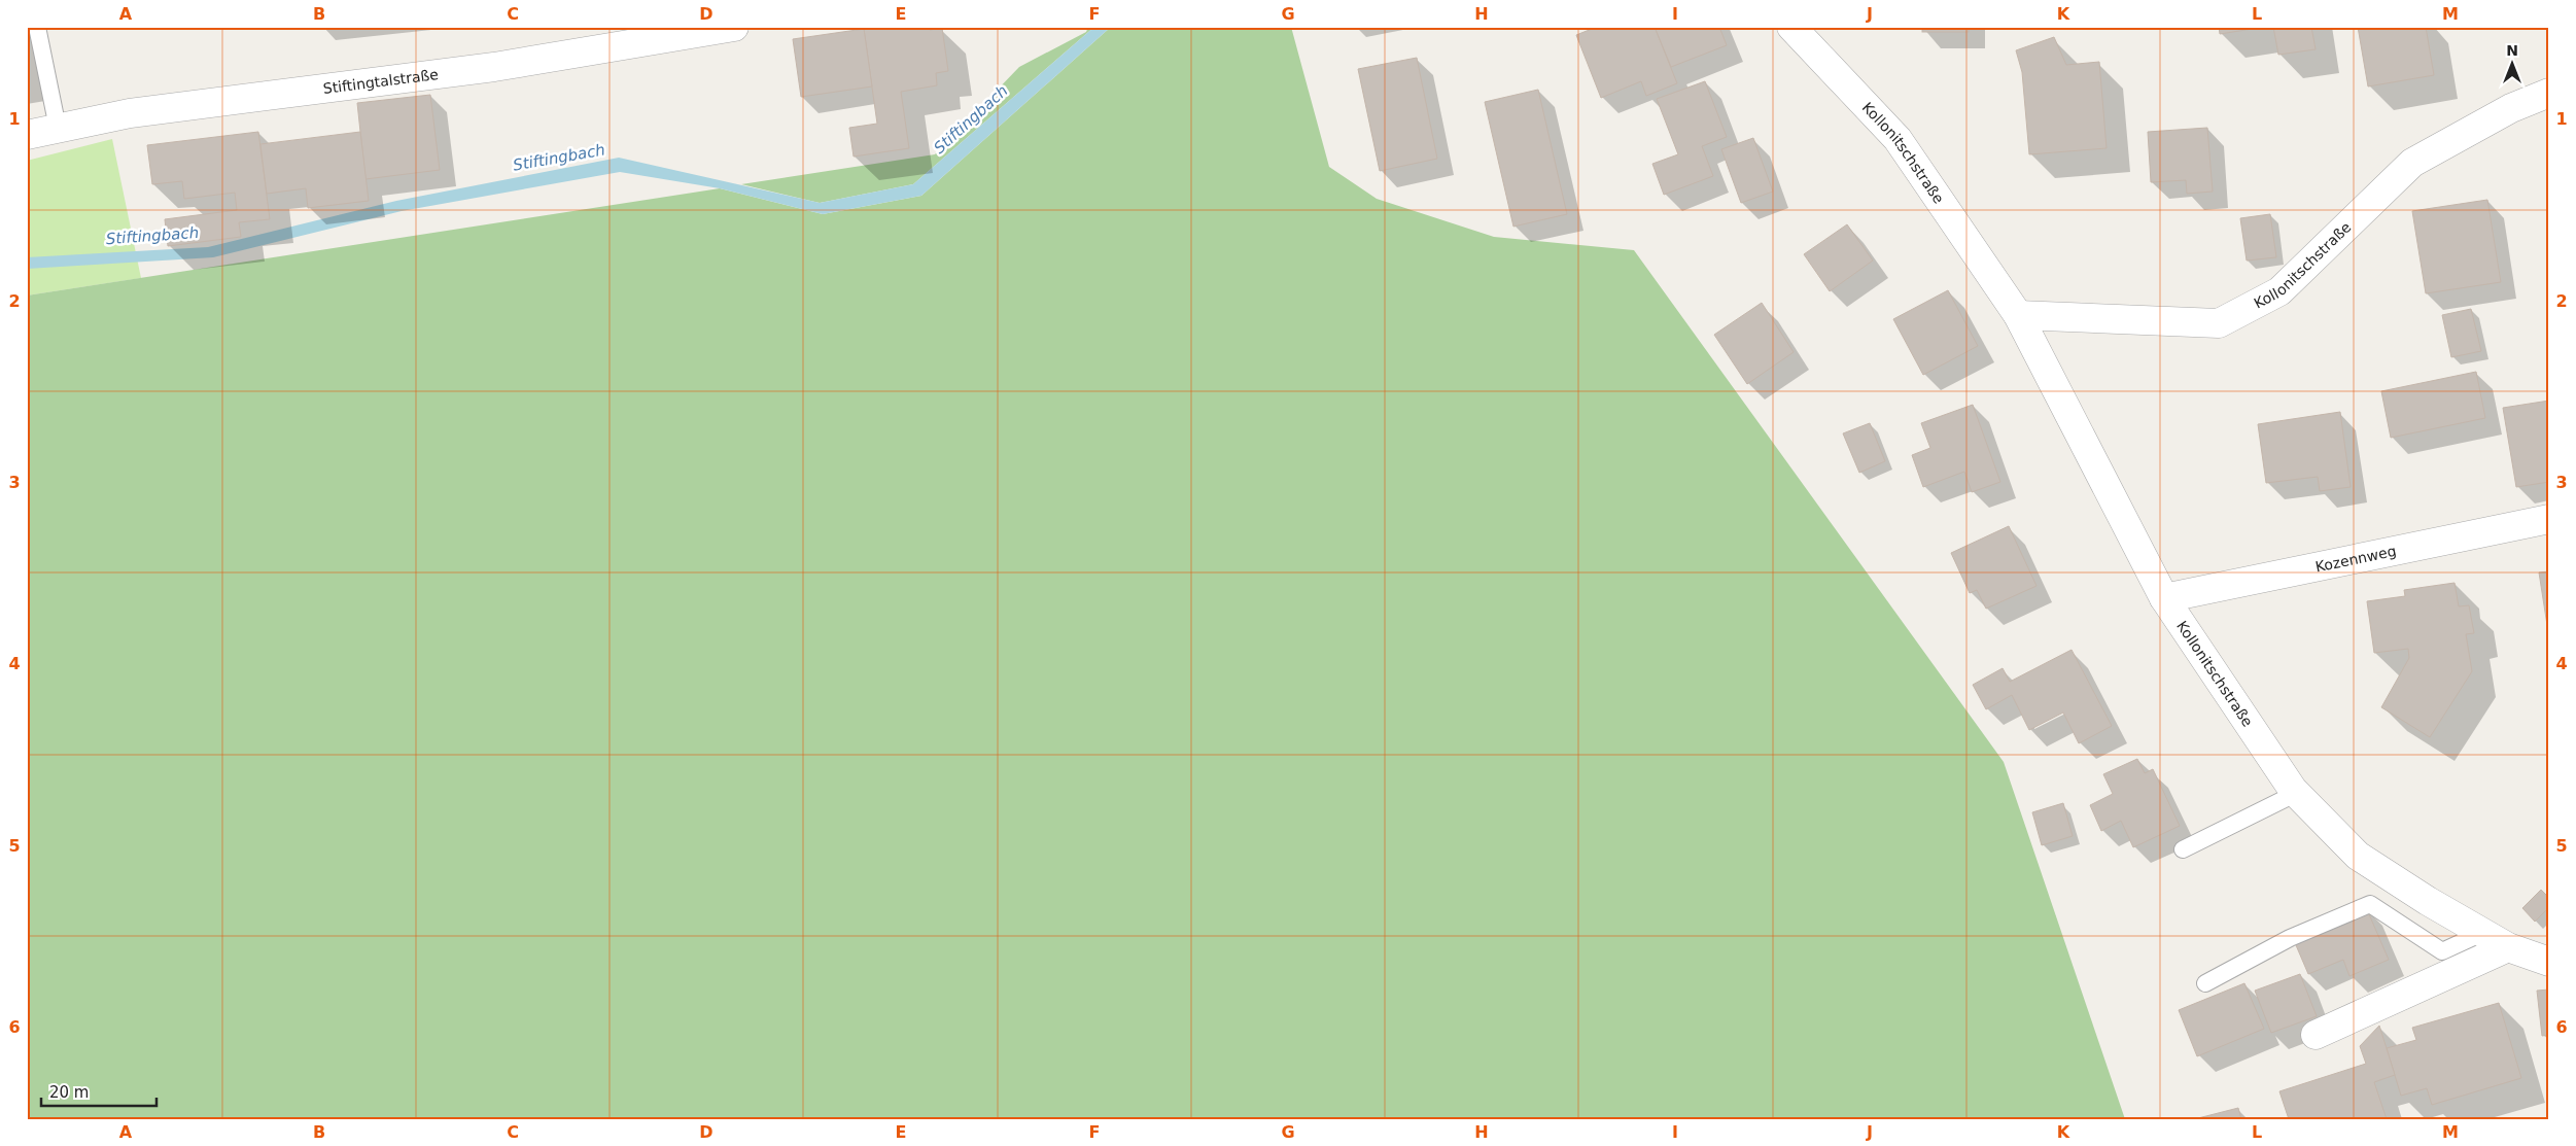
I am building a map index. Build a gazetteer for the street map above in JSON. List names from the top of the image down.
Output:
{
  "streets": {
    "street": ["Stiftingtalstraße", "Kollonitschstraße", "Kozennweg"]
  },
  "crossings": [
    ["Kollonitschstraße", "Kozennweg"]
  ],
  "water": ["Stiftingbach"],
  "scale_bar": "20 m",
  "north": "top",
  "grid": {
    "columns": [
      "A",
      "B",
      "C",
      "D",
      "E",
      "F",
      "G",
      "H",
      "I",
      "J",
      "K",
      "L",
      "M"
    ],
    "rows": [
      "1",
      "2",
      "3",
      "4",
      "5",
      "6"
    ]
  }
}
